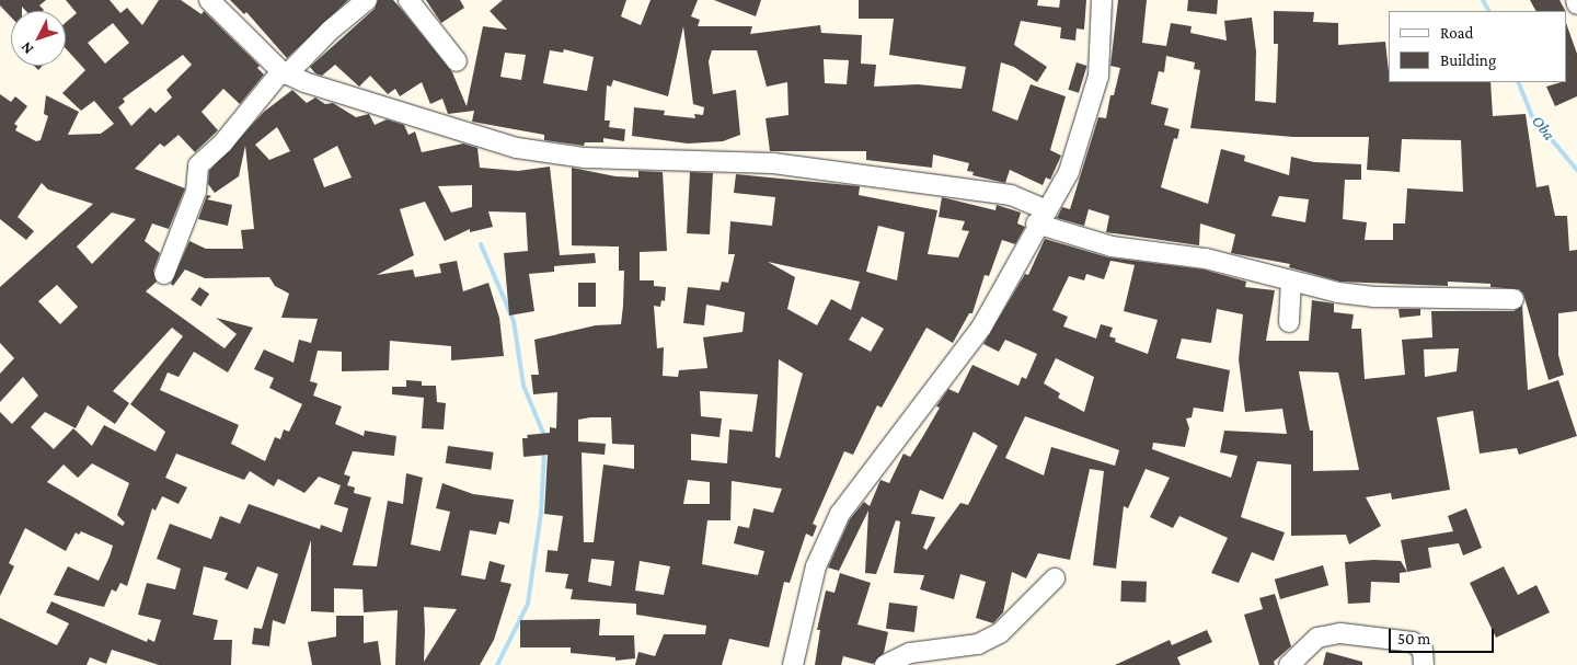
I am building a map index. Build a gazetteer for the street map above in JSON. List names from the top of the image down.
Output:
{
  "water": ["Oba"],
  "legend": ["Road", "Building"],
  "scale_bar": "50 m",
  "north": "bottom left"
}
